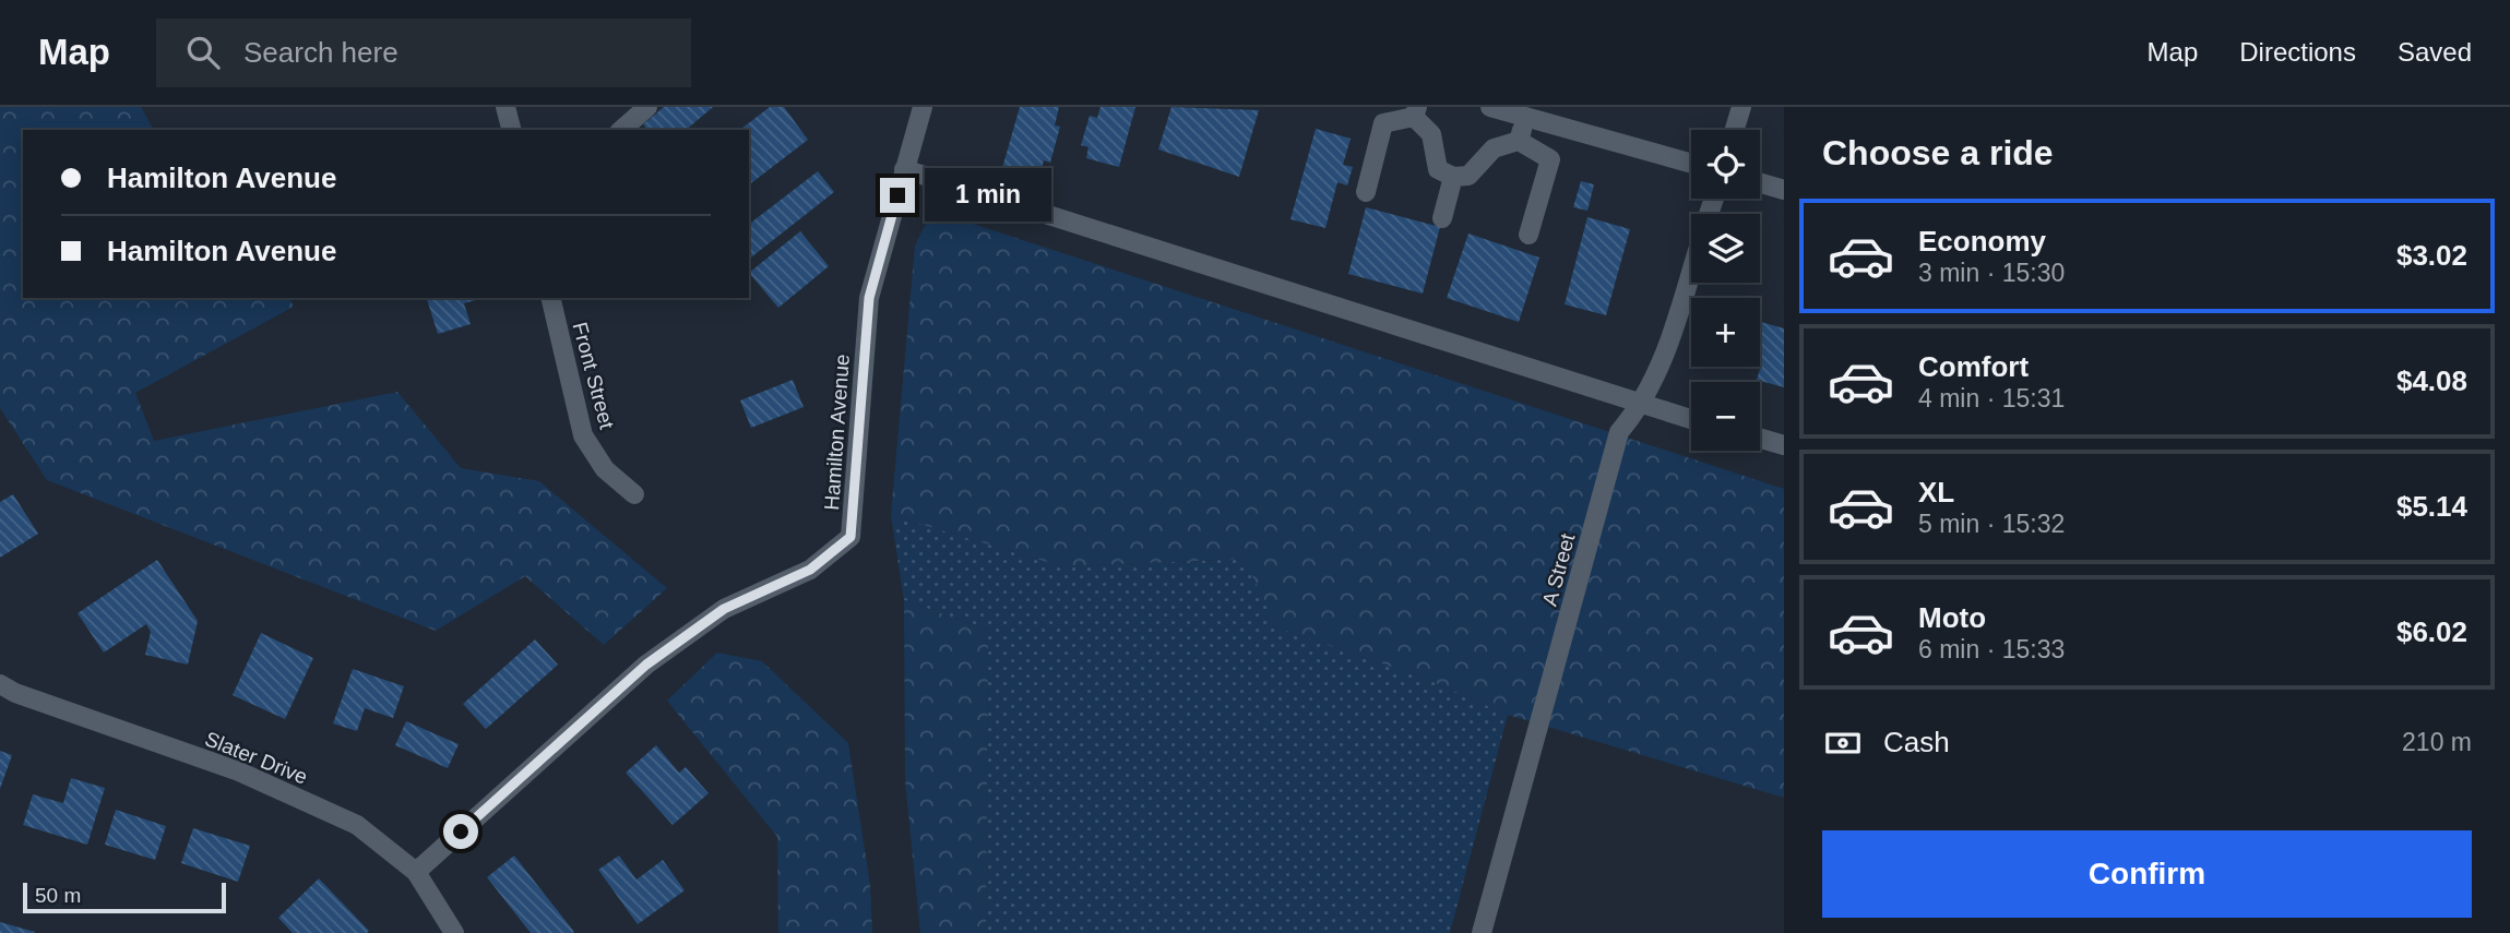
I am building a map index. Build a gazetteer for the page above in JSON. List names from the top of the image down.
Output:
{
  "streets": {
    "street": [
      "Front Street",
      "Hamilton Avenue",
      "A Street",
      "Slater Drive"
    ]
  },
  "crossings": [
    ["Hamilton Avenue", "Slater Drive"]
  ],
  "scale_bar": "50 m",
  "page": {
    "header": "Map",
    "search": "Search here",
    "nav": ["Map", "Directions", "Saved"],
    "heading": "Choose a ride",
    "map_buttons": ["+", "−"],
    "banner": ["Hamilton Avenue", "Hamilton Avenue"],
    "bubble": "1 min",
    "list": [
      {
        "name": "Economy",
        "note": "3 min · 15:30",
        "value": "$3.02"
      },
      {
        "name": "Comfort",
        "note": "4 min · 15:31",
        "value": "$4.08"
      },
      {
        "name": "XL",
        "note": "5 min · 15:32",
        "value": "$5.14"
      },
      {
        "name": "Moto",
        "note": "6 min · 15:33",
        "value": "$6.02"
      }
    ],
    "pay": ["Cash", "210 m"],
    "buttons": "Confirm",
    "scale": "50 m"
  }
}
